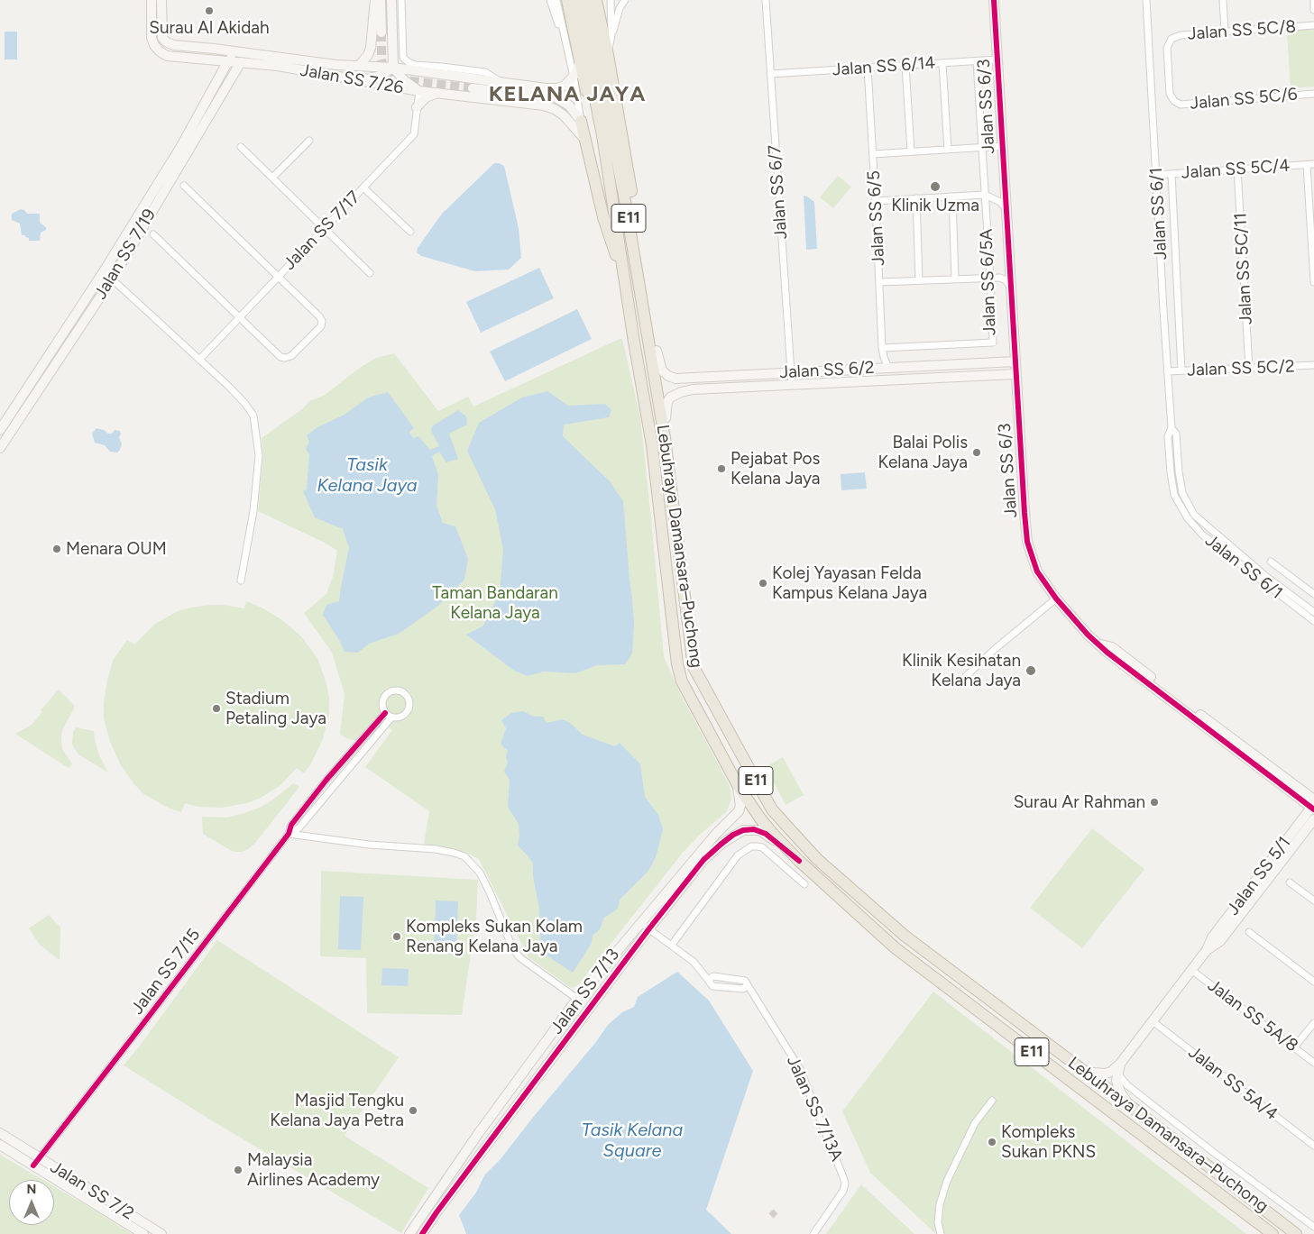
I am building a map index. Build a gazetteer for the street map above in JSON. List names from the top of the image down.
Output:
{
  "streets": {
    "highway": ["E11", "Lebuhraya Damansara–Puchong"],
    "street": [
      "Jalan SS 5C/8",
      "Jalan SS 6/14",
      "Jalan SS 7/26",
      "Jalan SS 5C/6",
      "Jalan SS 6/3",
      "Jalan SS 5C/4",
      "Jalan SS 6/7",
      "Jalan SS 6/1",
      "Jalan SS 6/5",
      "Jalan SS 7/17",
      "Jalan SS 7/19",
      "Jalan SS 5C/11",
      "Jalan SS 6/5A",
      "Jalan SS 5C/2",
      "Jalan SS 6/2",
      "Jalan SS 5/1",
      "Jalan SS 7/15",
      "Jalan SS 7/13",
      "Jalan SS 5A/8",
      "Jalan SS 5A/4",
      "Jalan SS 7/13A",
      "Jalan SS 7/2"
    ]
  },
  "crossings": [
    ["Jalan SS 5C/8", "Jalan SS 5C/6"],
    ["Jalan SS 6/14", "Jalan SS 6/3"],
    ["Jalan SS 6/14", "Jalan SS 6/7"],
    ["Jalan SS 6/14", "Jalan SS 6/5"],
    ["Jalan SS 6/14", "Jalan SS 6/5A"],
    ["Jalan SS 7/26", "Jalan SS 7/17"],
    ["Jalan SS 7/26", "Jalan SS 7/19"],
    ["Jalan SS 6/3", "Jalan SS 6/2"],
    ["Jalan SS 6/3", "Jalan SS 5/1"],
    ["Jalan SS 5C/4", "Jalan SS 6/1"],
    ["Jalan SS 5C/4", "Jalan SS 5C/11"],
    ["Jalan SS 6/7", "Jalan SS 6/2"],
    ["Jalan SS 6/1", "Jalan SS 5C/2"],
    ["Jalan SS 6/5", "Jalan SS 6/5A"],
    ["Jalan SS 6/5", "Jalan SS 6/2"],
    ["Jalan SS 5C/11", "Jalan SS 5C/2"],
    ["Lebuhraya Damansara–Puchong", "Jalan SS 5/1"],
    ["Lebuhraya Damansara–Puchong", "Jalan SS 7/13"],
    ["Jalan SS 5/1", "Jalan SS 5A/8"],
    ["Jalan SS 5/1", "Jalan SS 5A/4"],
    ["Jalan SS 7/15", "Jalan SS 7/2"],
    ["Jalan SS 7/13", "Jalan SS 7/13A"]
  ],
  "districts": ["KELANA JAYA"],
  "water": ["Tasik Kelana Jaya", "Tasik Kelana Square"],
  "parks": ["Taman Bandaran Kelana Jaya"],
  "places": [
    "Surau Al Akidah",
    "Klinik Uzma",
    "Balai Polis Kelana Jaya",
    "Pejabat Pos Kelana Jaya",
    "Menara OUM",
    "Kolej Yayasan Felda Kampus Kelana Jaya",
    "Klinik Kesihatan Kelana Jaya",
    "Stadium Petaling Jaya",
    "Surau Ar Rahman",
    "Kompleks Sukan Kolam Renang Kelana Jaya",
    "Masjid Tengku Kelana Jaya Petra",
    "Kompleks Sukan PKNS",
    "Malaysia Airlines Academy"
  ],
  "north": "top"
}
